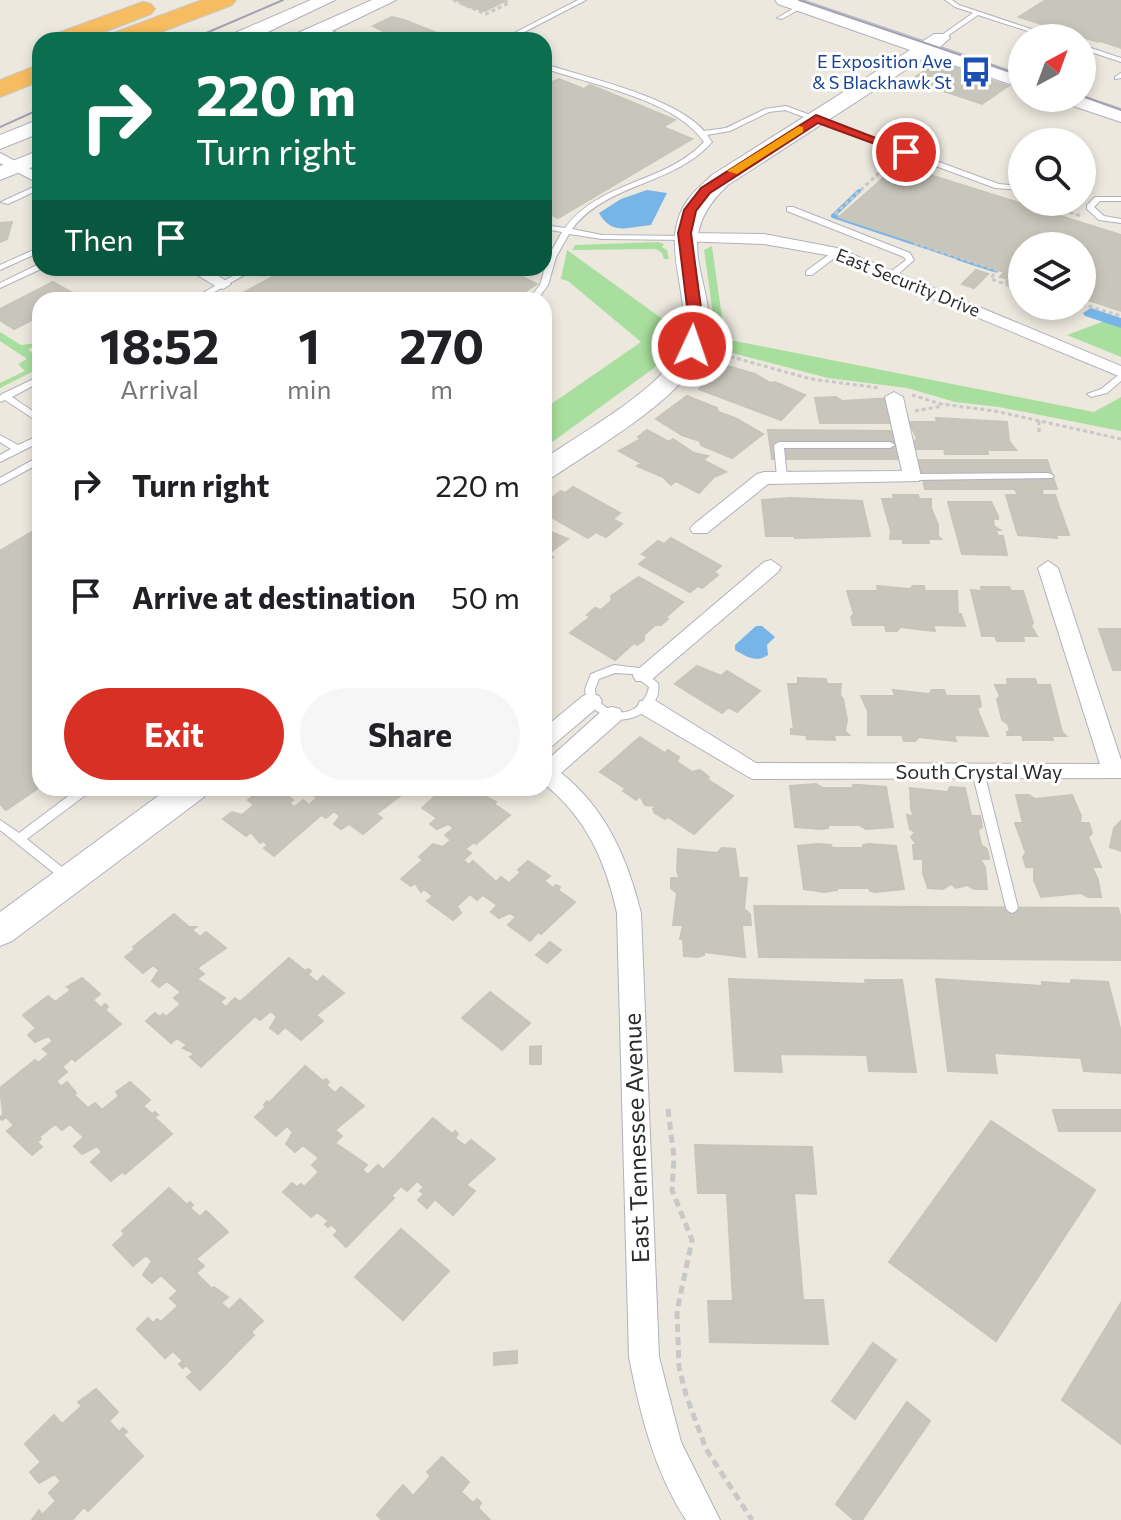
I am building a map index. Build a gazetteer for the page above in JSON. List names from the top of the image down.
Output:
{
  "streets": {
    "street": ["East Security Drive", "South Crystal Way", "East Tennessee Avenue"]
  },
  "places": {
    "bus stop": ["E Exposition Ave & S Blackhawk St"]
  },
  "north": "top right",
  "page": {
    "turn": ["220 m", "Turn right"],
    "then": "Then",
    "eta": [
      "18:52",
      "Arrival",
      "1",
      "min",
      "270",
      "m"
    ],
    "list": [
      {
        "name": "Turn right",
        "value": "220 m"
      },
      {
        "name": "Arrive at destination",
        "value": "50 m"
      }
    ],
    "buttons": ["Exit", "Share"]
  }
}
